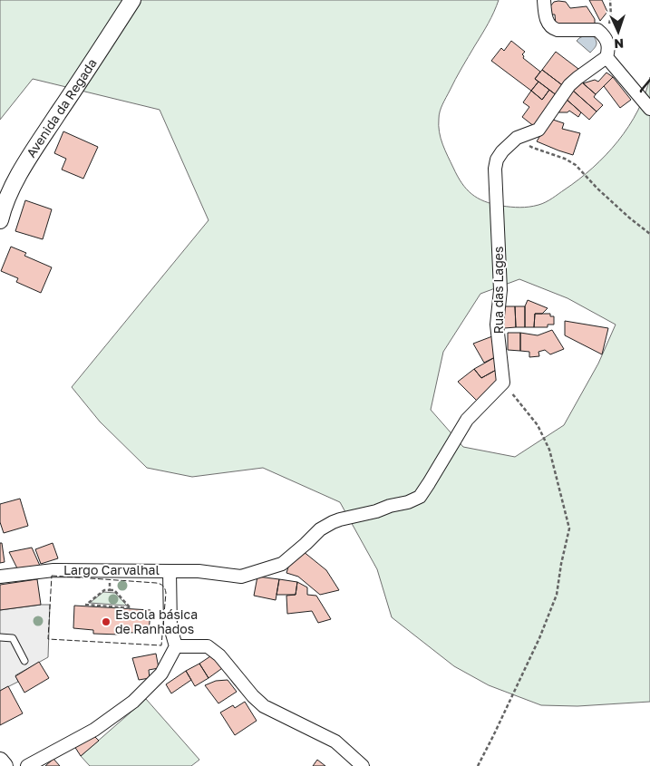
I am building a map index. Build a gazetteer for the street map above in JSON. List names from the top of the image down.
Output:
{
  "streets": {
    "street": ["Avenida da Regada", "Rua das Lages", "Largo Carvalhal"]
  },
  "places": ["Escola básica de Ranhados"],
  "north": "bottom"
}
